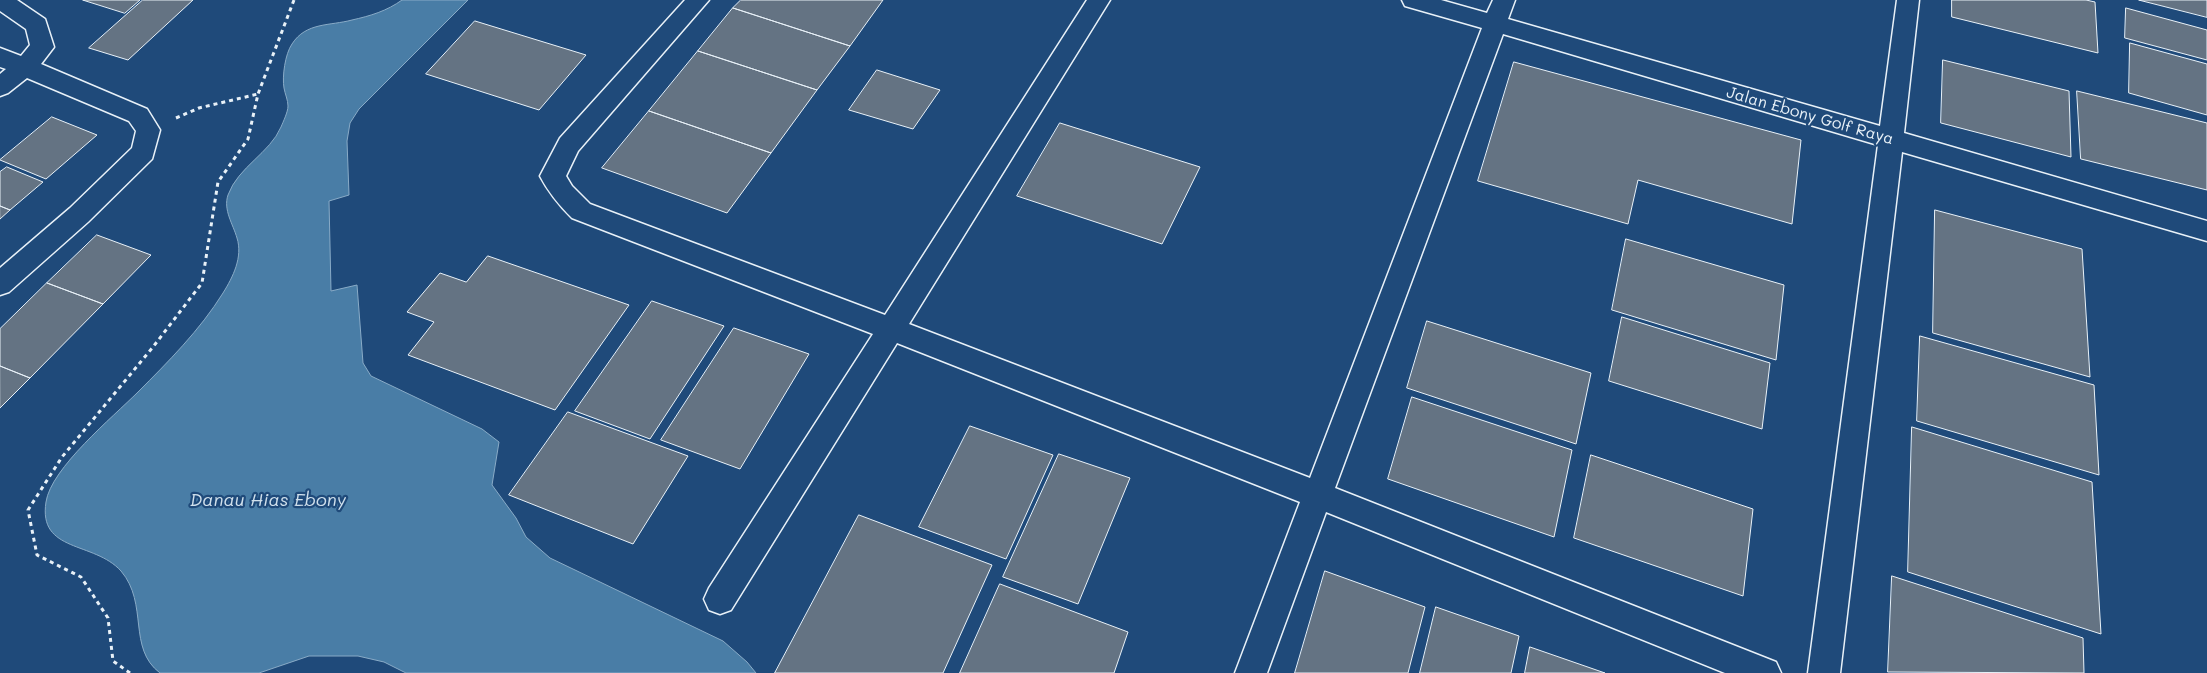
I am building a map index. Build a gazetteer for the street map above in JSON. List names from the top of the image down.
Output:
{
  "streets": {
    "street": ["Jalan Ebony Golf Raya"]
  },
  "water": ["Danau Hias Ebony"]
}
